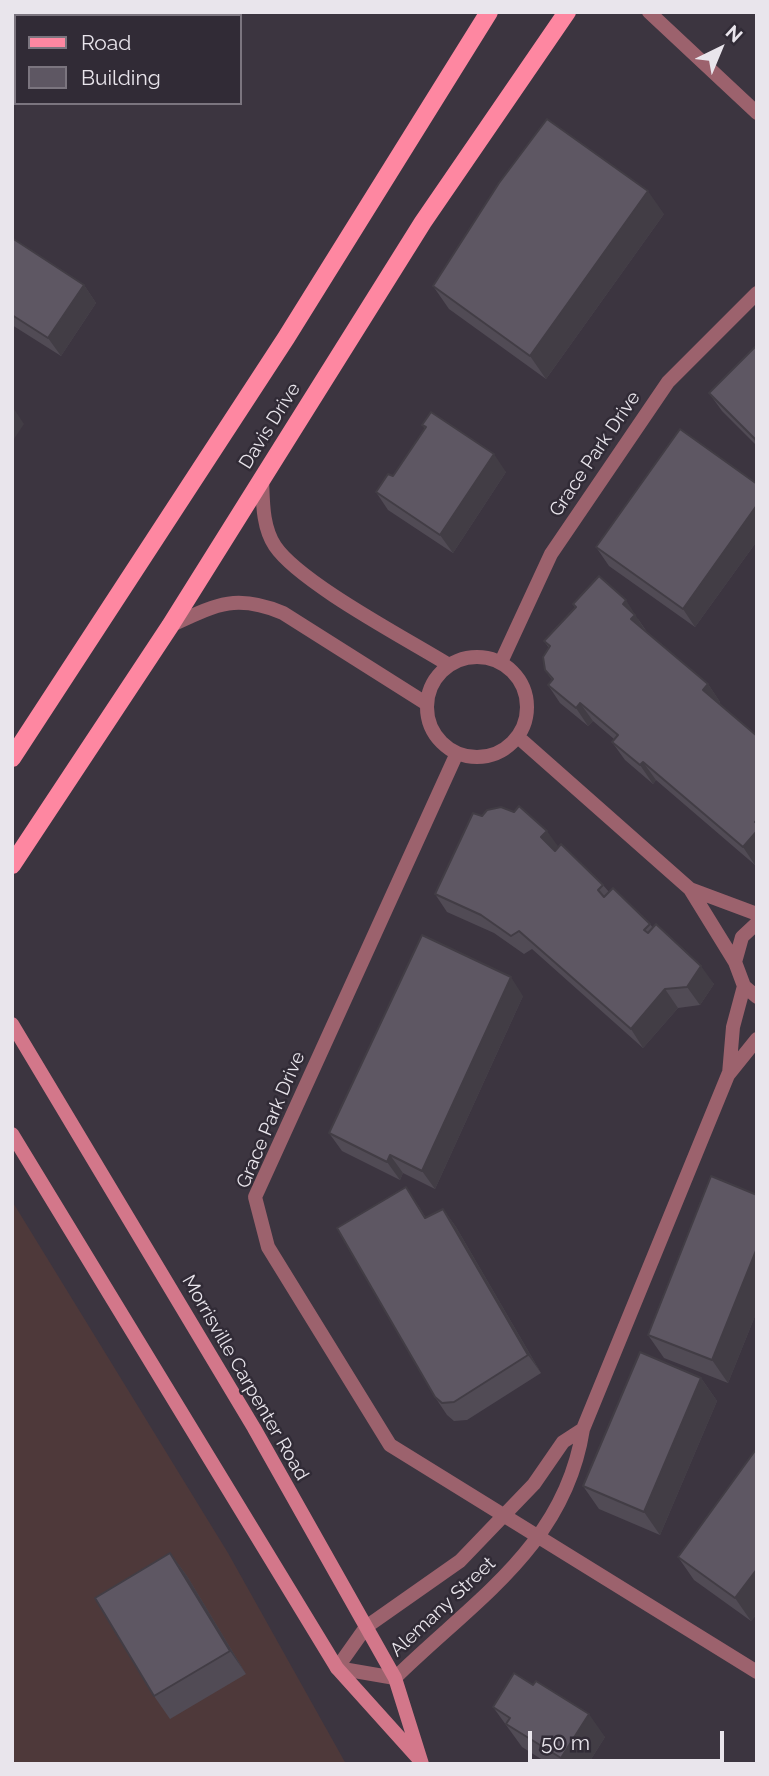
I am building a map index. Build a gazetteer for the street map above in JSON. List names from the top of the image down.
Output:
{
  "streets": {
    "main road": ["Davis Drive", "Morrisville Carpenter Road"],
    "street": ["Grace Park Drive", "Alemany Street"]
  },
  "crossings": [
    ["Grace Park Drive", "Alemany Street"],
    ["Morrisville Carpenter Road", "Alemany Street"]
  ],
  "legend": ["Road", "Building"],
  "scale_bar": "50 m",
  "north": "top right"
}
